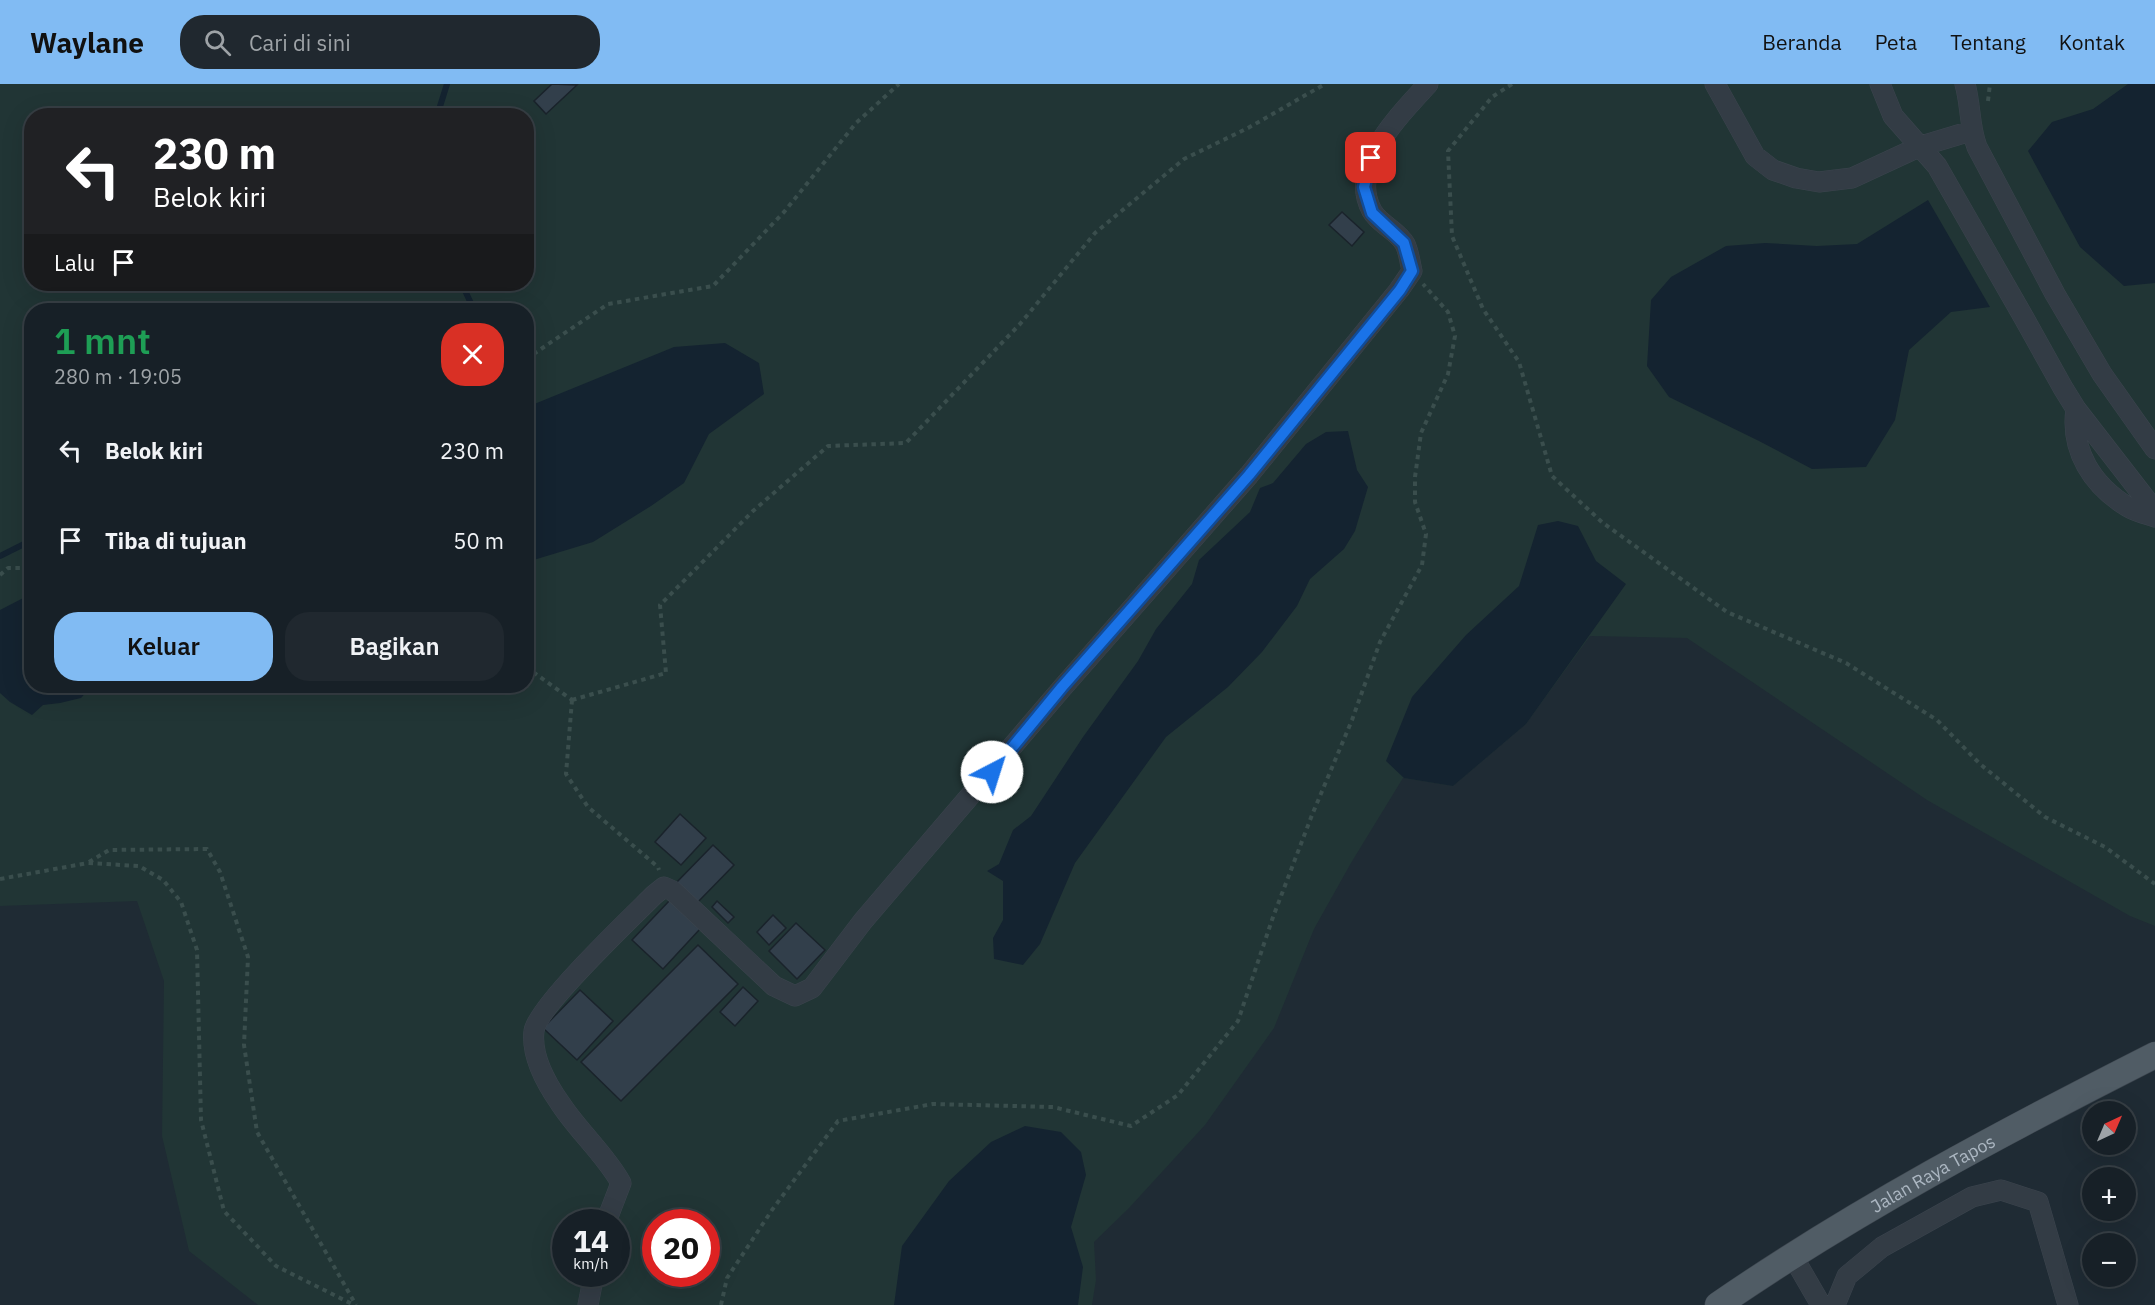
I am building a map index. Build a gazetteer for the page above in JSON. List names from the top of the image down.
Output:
{
  "streets": {
    "main road": ["Jalan Raya Tapos"]
  },
  "north": "top right",
  "page": {
    "header": "Waylane",
    "search": "Cari di sini",
    "nav": [
      "Beranda",
      "Peta",
      "Tentang",
      "Kontak"
    ],
    "turn": ["230 m", "Belok kiri"],
    "then": "Lalu",
    "heading": ["1 mnt", "280 m · 19:05"],
    "list": [
      {
        "name": "Belok kiri",
        "value": "230 m"
      },
      {
        "name": "Tiba di tujuan",
        "value": "50 m"
      }
    ],
    "buttons": ["Keluar", "Bagikan"],
    "map_buttons": ["+", "−"],
    "speed": "14 km/h",
    "limit": "20"
  }
}
